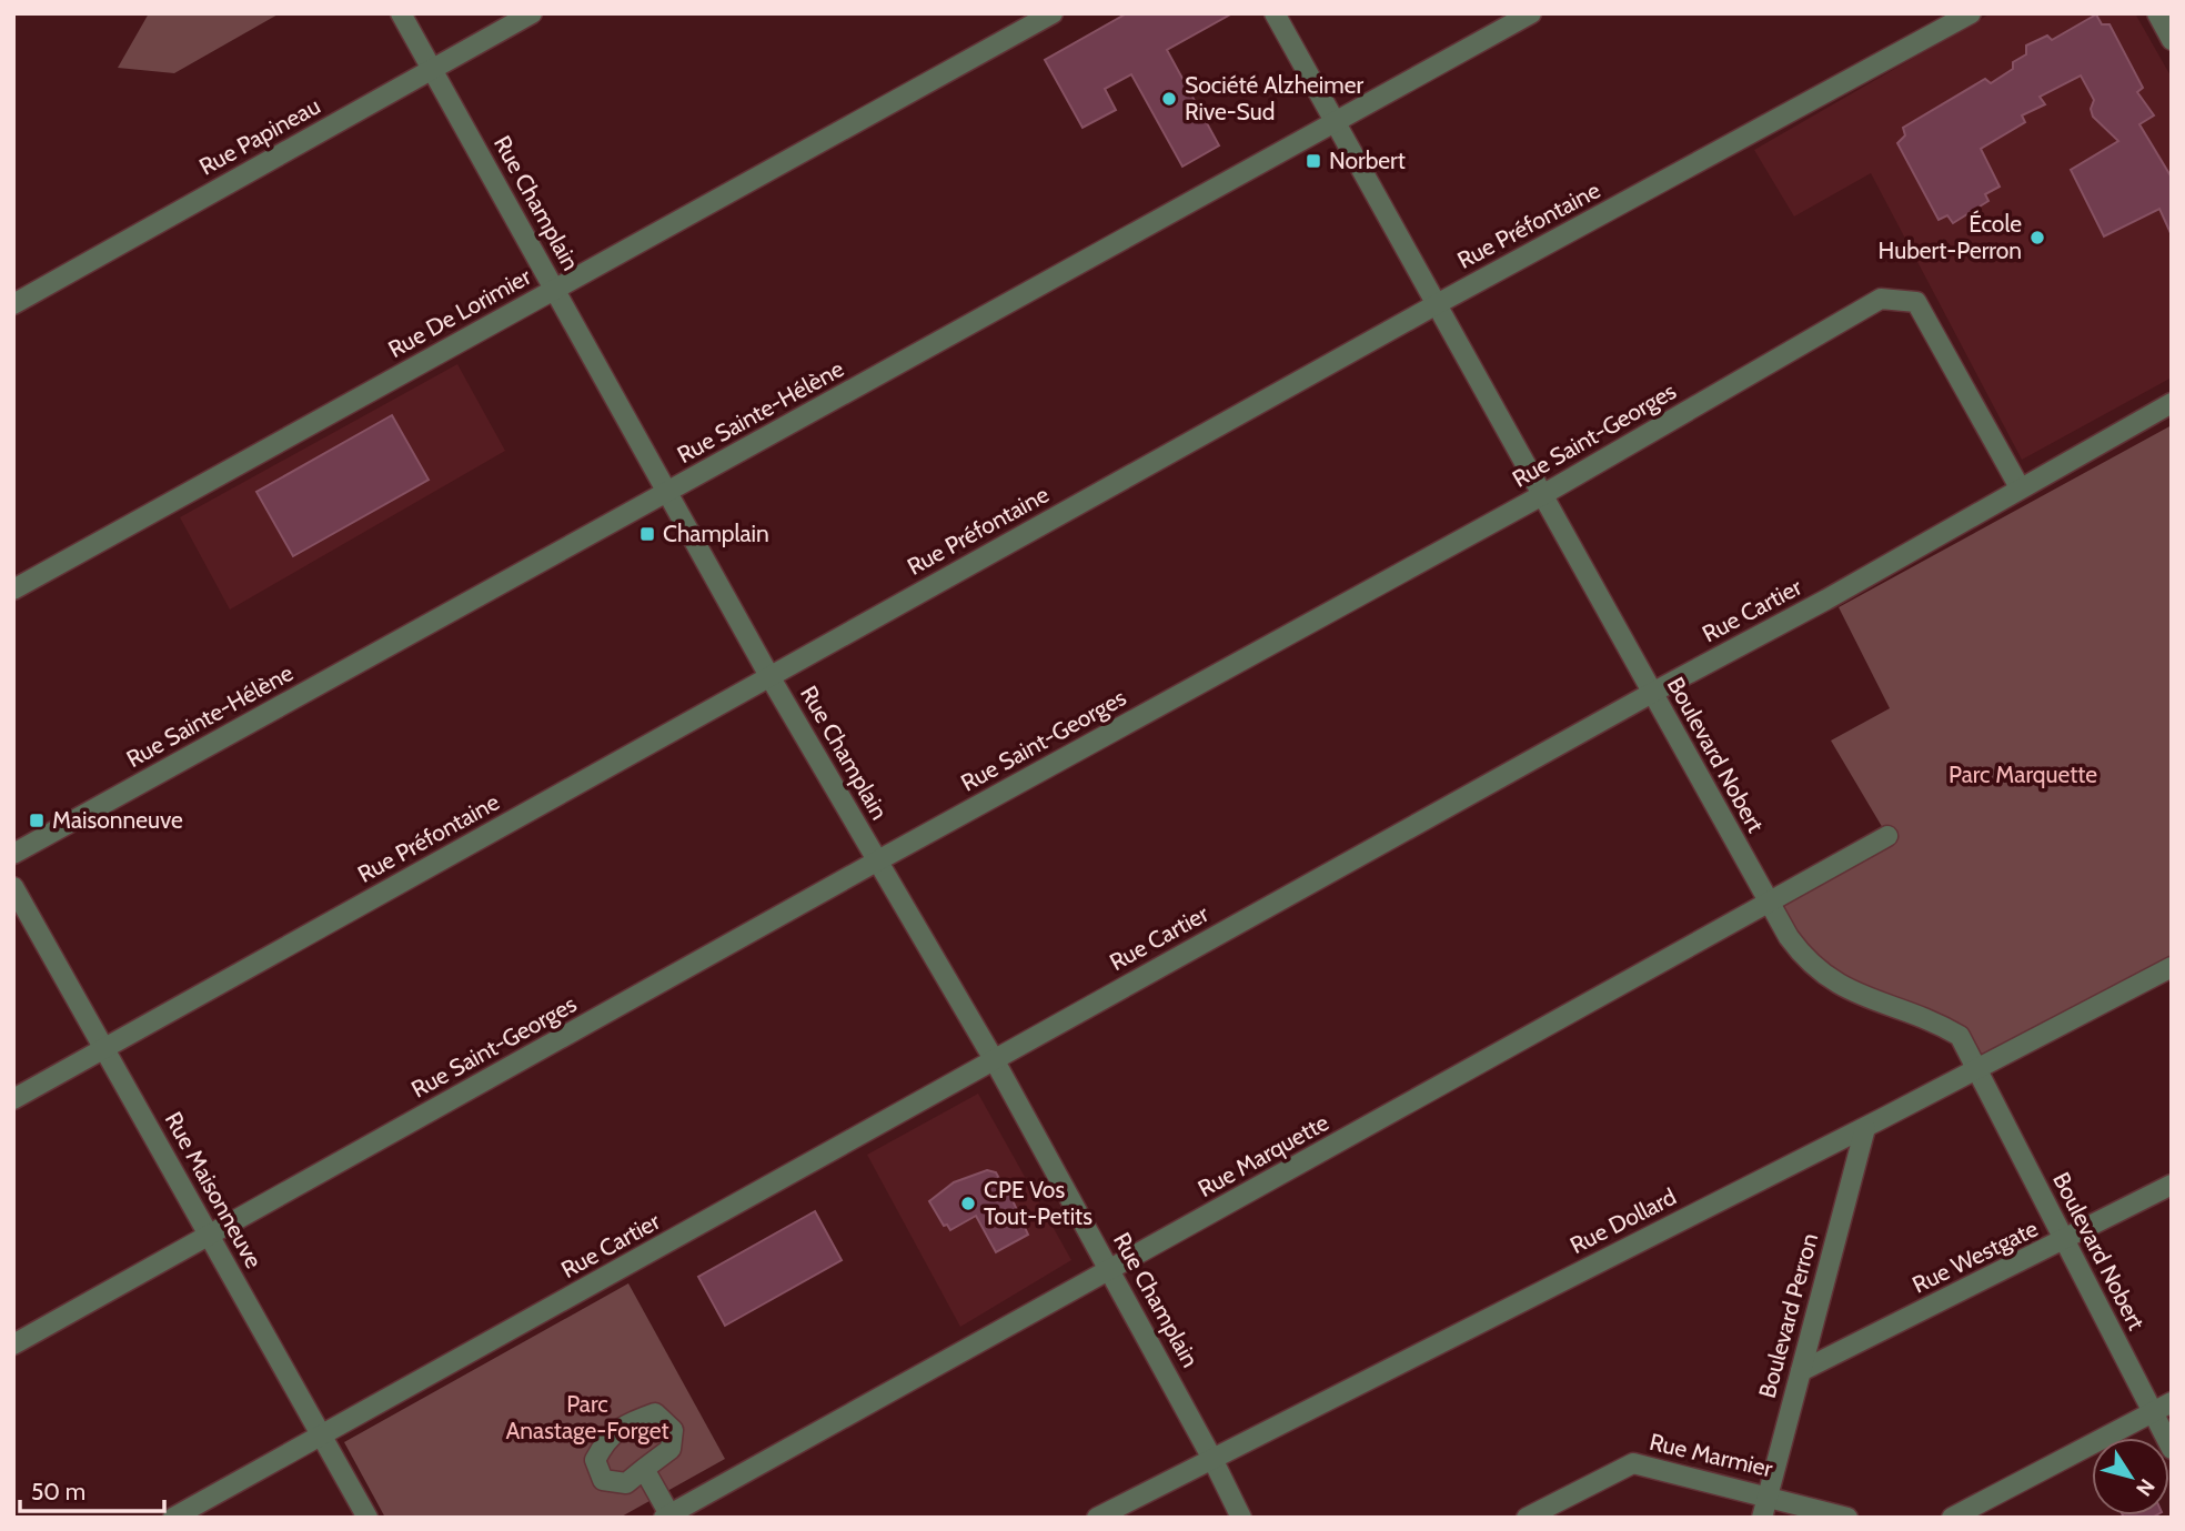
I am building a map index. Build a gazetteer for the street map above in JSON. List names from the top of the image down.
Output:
{
  "streets": {
    "street": [
      "Rue Papineau",
      "Rue Champlain",
      "Rue Préfontaine",
      "Rue De Lorimier",
      "Rue Sainte-Hélène",
      "Rue Saint-Georges",
      "Rue Cartier",
      "Boulevard Nobert",
      "Rue Marquette",
      "Rue Maisonneuve",
      "Rue Dollard",
      "Rue Westgate",
      "Boulevard Perron",
      "Rue Marmier"
    ]
  },
  "crossings": [
    ["Rue Papineau", "Rue Champlain"],
    ["Rue Champlain", "Rue Préfontaine"],
    ["Rue Champlain", "Rue De Lorimier"],
    ["Rue Champlain", "Rue Sainte-Hélène"],
    ["Rue Champlain", "Rue Saint-Georges"],
    ["Rue Champlain", "Rue Cartier"],
    ["Rue Champlain", "Rue Marquette"],
    ["Rue Champlain", "Rue Dollard"],
    ["Rue Préfontaine", "Boulevard Nobert"],
    ["Rue Préfontaine", "Rue Maisonneuve"],
    ["Rue Sainte-Hélène", "Boulevard Nobert"],
    ["Rue Saint-Georges", "Rue Cartier"],
    ["Rue Saint-Georges", "Boulevard Nobert"],
    ["Rue Saint-Georges", "Rue Maisonneuve"],
    ["Rue Cartier", "Boulevard Nobert"],
    ["Rue Cartier", "Rue Maisonneuve"],
    ["Boulevard Nobert", "Rue Marquette"],
    ["Boulevard Nobert", "Rue Dollard"],
    ["Boulevard Nobert", "Rue Westgate"],
    ["Rue Dollard", "Boulevard Perron"],
    ["Rue Westgate", "Boulevard Perron"],
    ["Boulevard Perron", "Rue Marmier"]
  ],
  "parks": ["Parc Marquette", "Parc Anastage-Forget"],
  "places": {
    "other": ["Société Alzheimer Rive-Sud", "École Hubert-Perron", "CPE Vos Tout-Petits"],
    "transit": ["Norbert", "Champlain", "Maisonneuve"]
  },
  "scale_bar": "50 m",
  "north": "bottom right"
}
